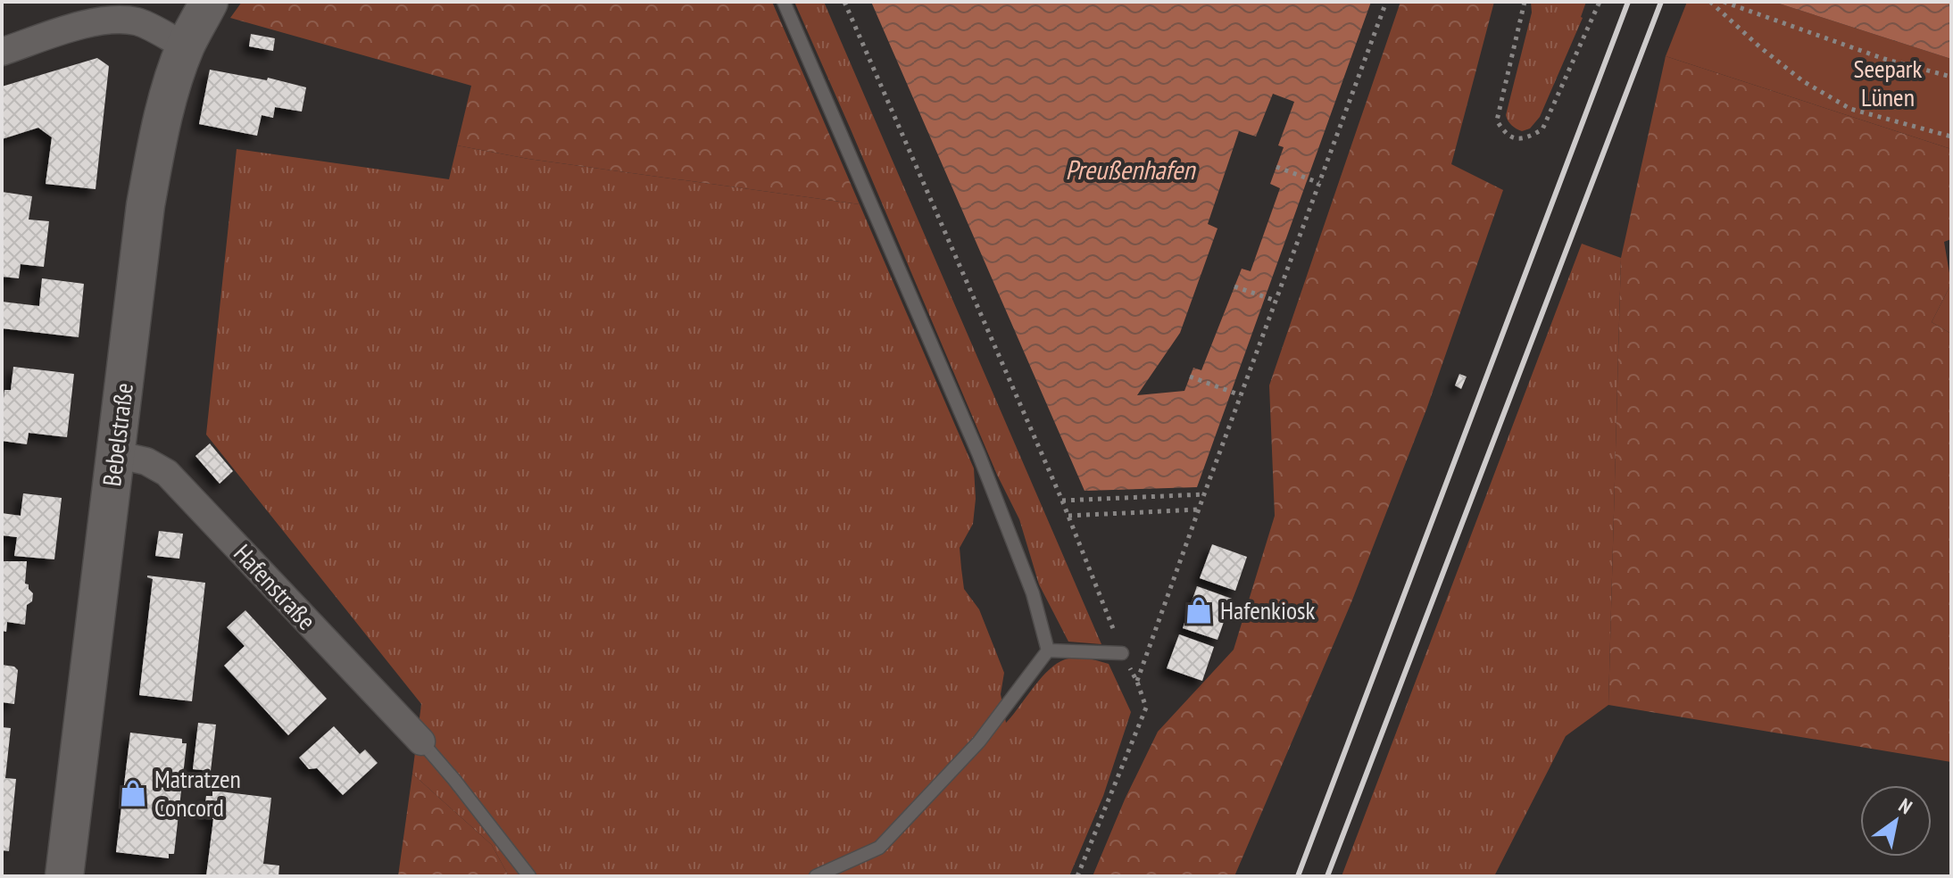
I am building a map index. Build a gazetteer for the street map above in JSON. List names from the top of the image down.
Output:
{
  "streets": {
    "main road": ["Bebelstraße"],
    "street": ["Hafenstraße"]
  },
  "crossings": [
    ["Bebelstraße", "Hafenstraße"]
  ],
  "water": ["Preußenhafen"],
  "parks": ["Seepark Lünen"],
  "places": {
    "shop": ["Hafenkiosk", "Matratzen Concord"]
  },
  "north": "top right"
}
